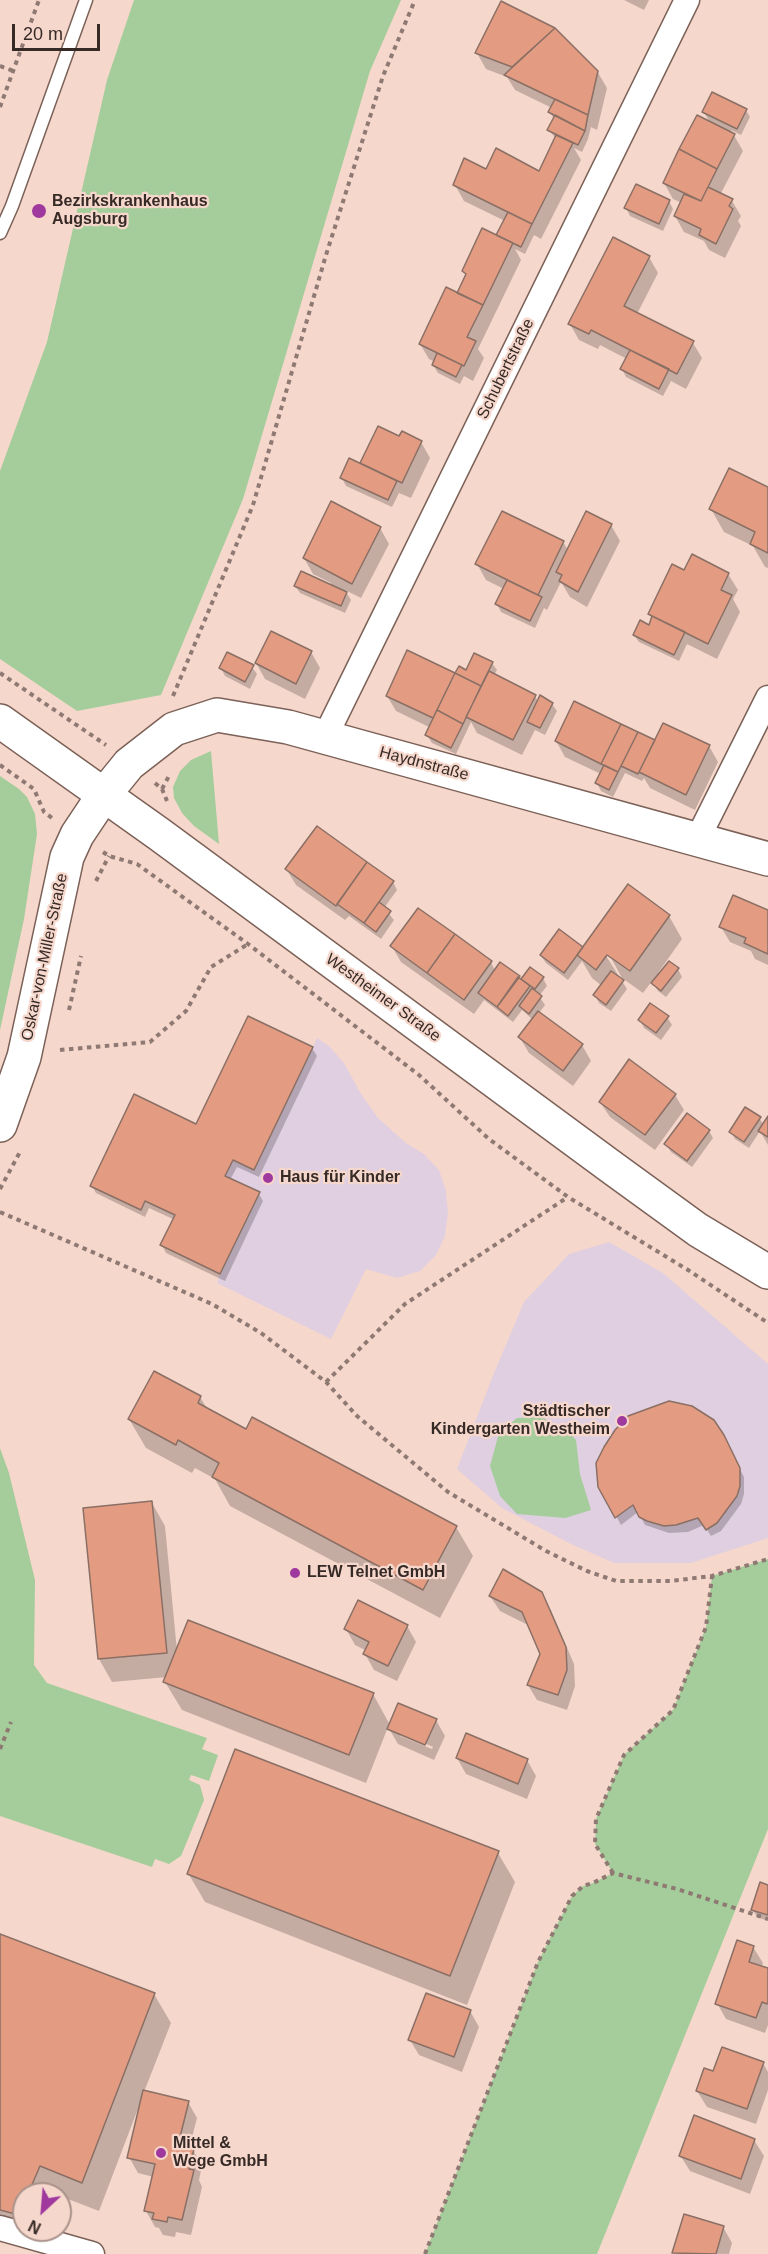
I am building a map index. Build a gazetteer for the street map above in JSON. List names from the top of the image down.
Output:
{
  "streets": {
    "street": [
      "Schubertstraße",
      "Haydnstraße",
      "Oskar-von-Miller-Straße",
      "Westheimer Straße"
    ]
  },
  "crossings": [
    ["Schubertstraße", "Haydnstraße"],
    ["Haydnstraße", "Oskar-von-Miller-Straße"],
    ["Haydnstraße", "Westheimer Straße"],
    ["Oskar-von-Miller-Straße", "Westheimer Straße"]
  ],
  "places": [
    "Bezirkskrankenhaus Augsburg",
    "Haus für Kinder",
    "Städtischer Kindergarten Westheim",
    "LEW Telnet GmbH",
    "Mittel & Wege GmbH"
  ],
  "scale_bar": "20 m",
  "north": "bottom left"
}
